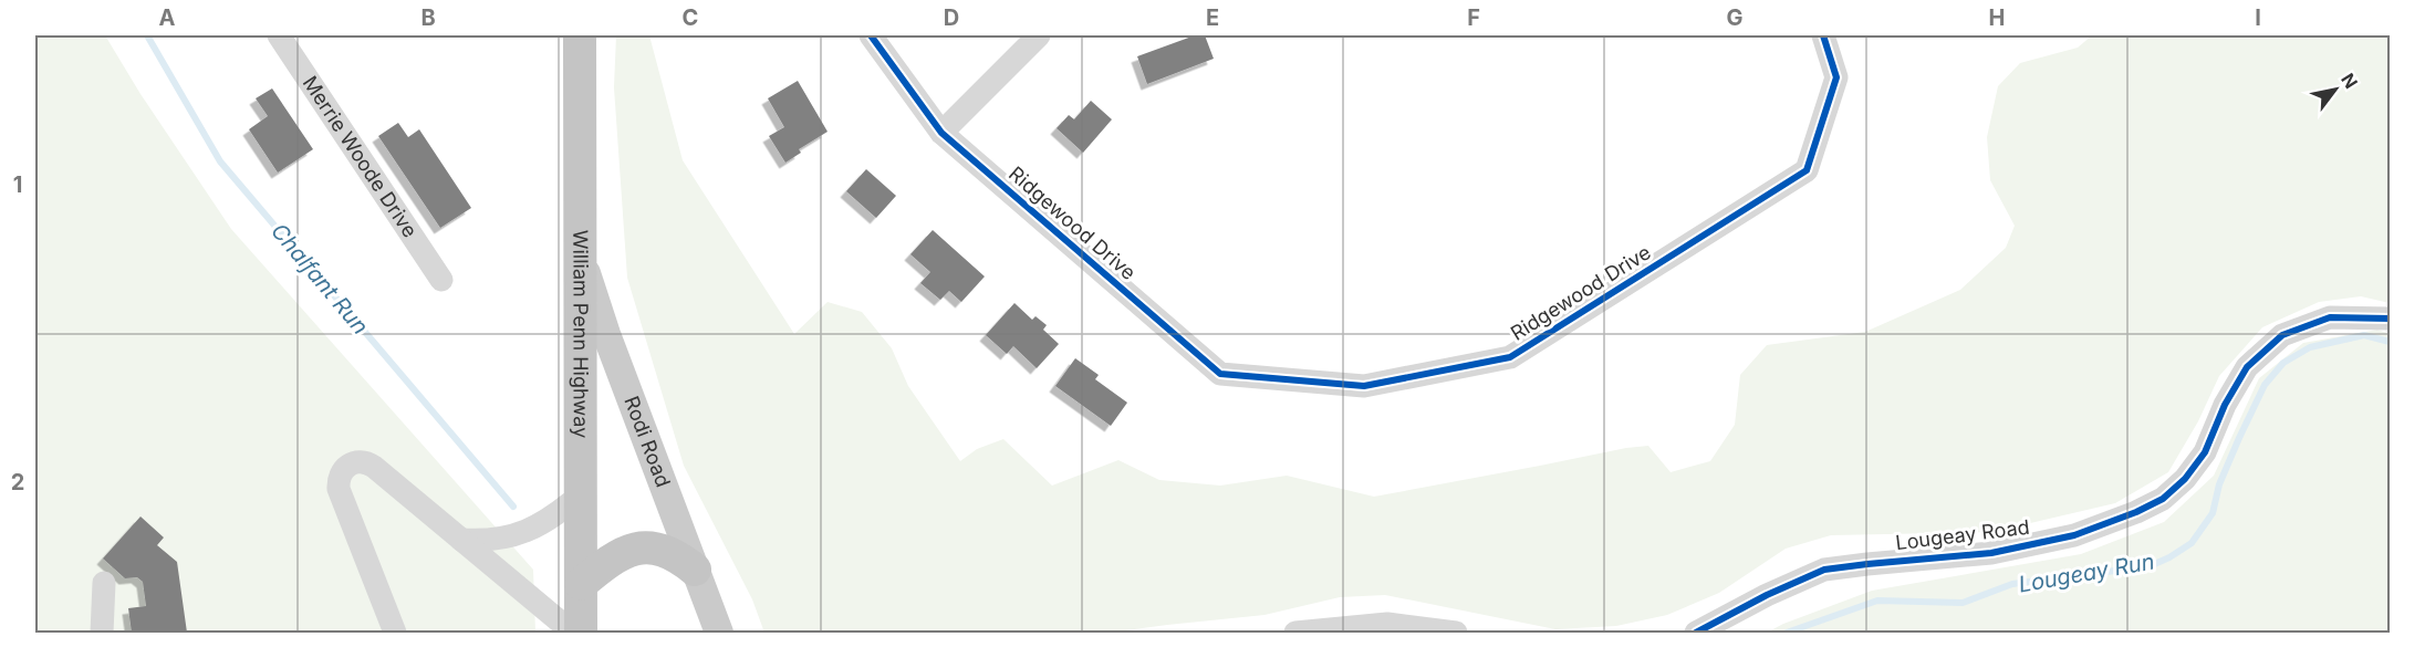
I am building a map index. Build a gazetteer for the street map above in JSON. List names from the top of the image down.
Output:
{
  "streets": {
    "highway": ["William Penn Highway"],
    "main road": ["Rodi Road"],
    "street": ["Merrie Woode Drive", "Ridgewood Drive", "Lougeay Road"]
  },
  "crossings": [
    ["William Penn Highway", "Rodi Road"]
  ],
  "water": ["Chalfant Run", "Lougeay Run"],
  "north": "top right",
  "grid": {
    "columns": [
      "A",
      "B",
      "C",
      "D",
      "E",
      "F",
      "G",
      "H",
      "I"
    ],
    "rows": ["1", "2"]
  }
}
